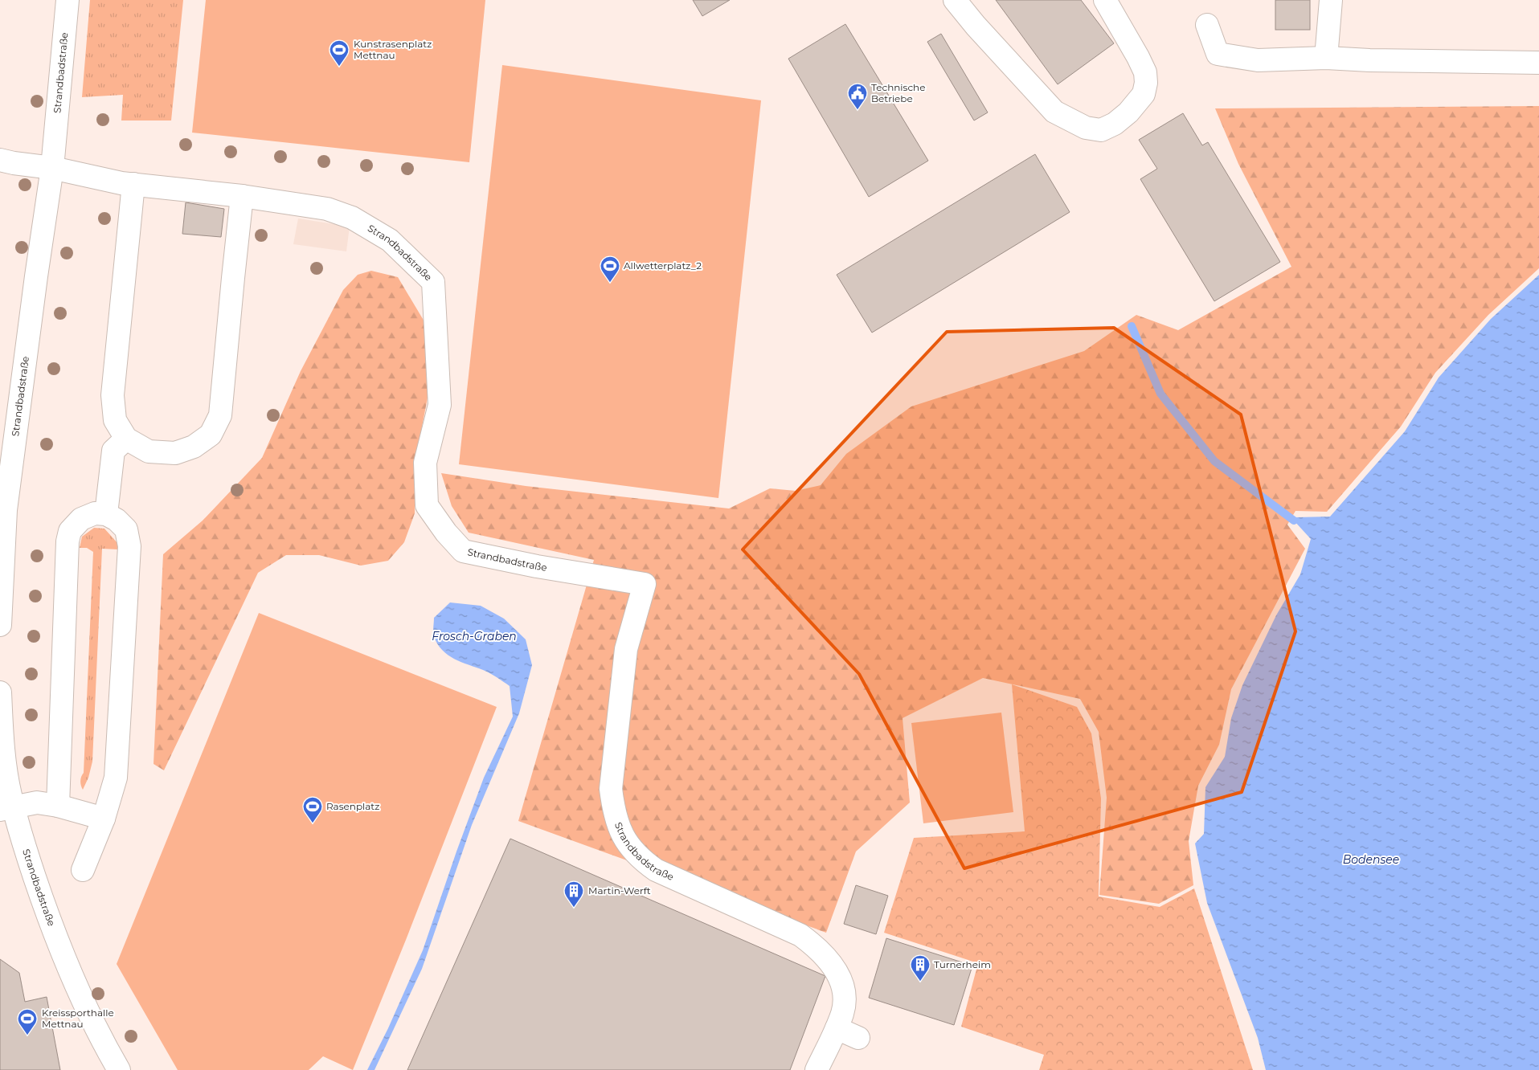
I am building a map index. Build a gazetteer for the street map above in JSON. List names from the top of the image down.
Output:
{
  "streets": {
    "street": ["Strandbadstraße"]
  },
  "water": ["Frosch-Graben", "Bodensee"],
  "places": {
    "sports": [
      "Kunstrasenplatz Mettnau",
      "Allwetterplatz_2",
      "Rasenplatz",
      "Kreissporthalle Mettnau"
    ],
    "public building": ["Technische Betriebe"],
    "building": ["Martin-Werft", "Turnerheim"]
  }
}
